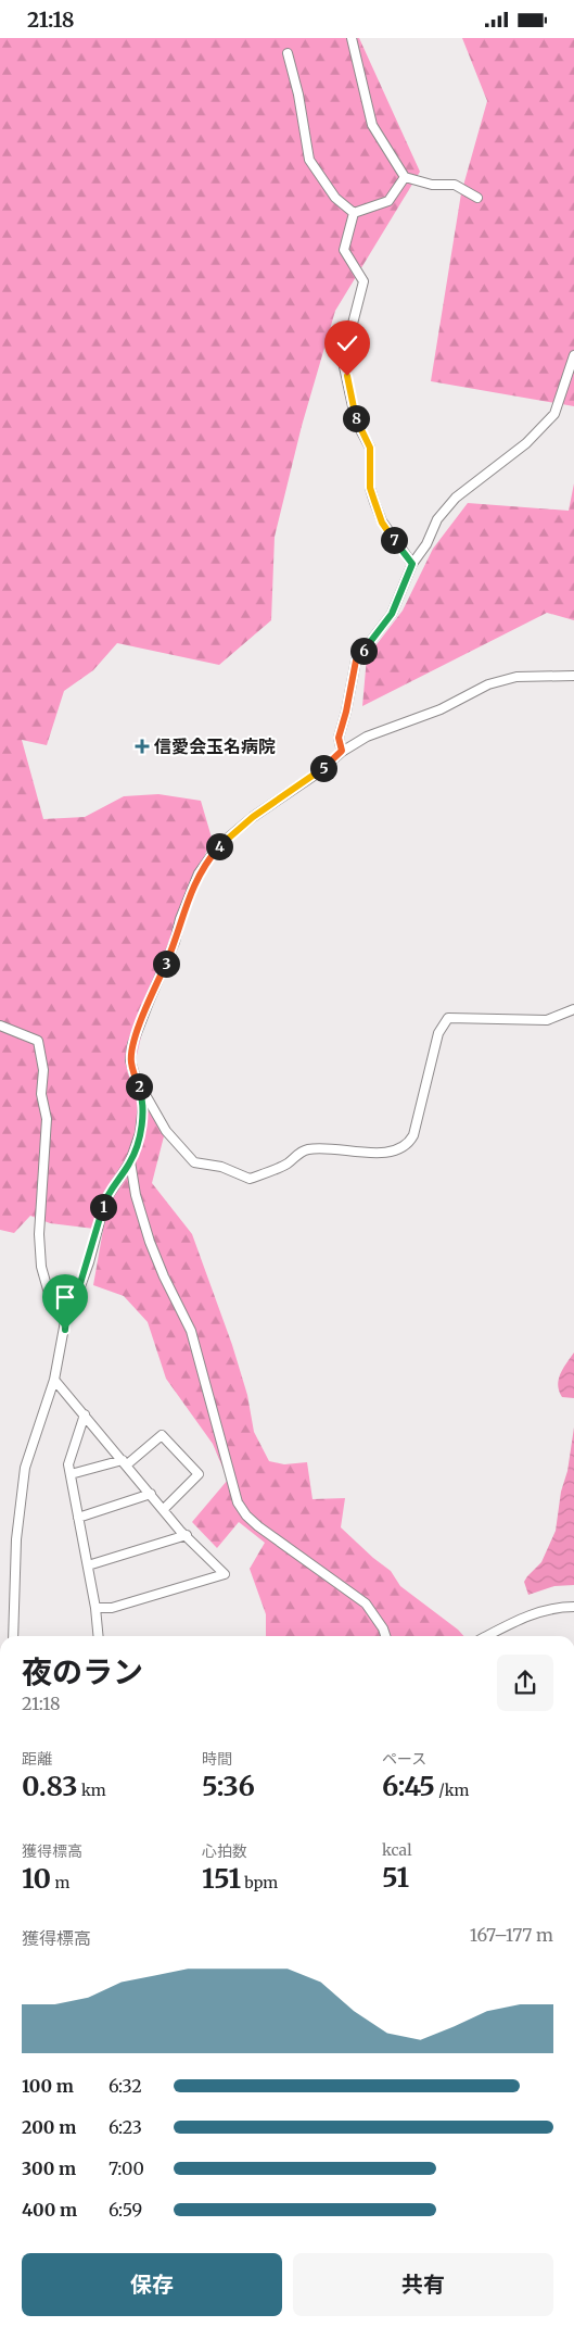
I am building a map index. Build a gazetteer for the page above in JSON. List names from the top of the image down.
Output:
{
  "places": {
    "health": ["信愛会玉名病院"]
  },
  "page": {
    "status": "21:18",
    "pins": [
      "8",
      "7",
      "6",
      "5",
      "4",
      "3",
      "2",
      "1"
    ],
    "heading": ["夜のラン", "21:18"],
    "stats": [
      ["距離", "0.83 km"],
      ["時間", "5:36"],
      ["ペース", "6:45 /km"],
      ["獲得標高", "10 m"],
      ["心拍数", "151 bpm"],
      ["kcal", "51"]
    ],
    "chart": ["獲得標高", "167–177 m"],
    "list": [
      {
        "name": "100 m",
        "note": "6:32"
      },
      {
        "name": "200 m",
        "note": "6:23"
      },
      {
        "name": "300 m",
        "note": "7:00"
      },
      {
        "name": "400 m",
        "note": "6:59"
      }
    ],
    "buttons": ["保存", "共有"]
  }
}
